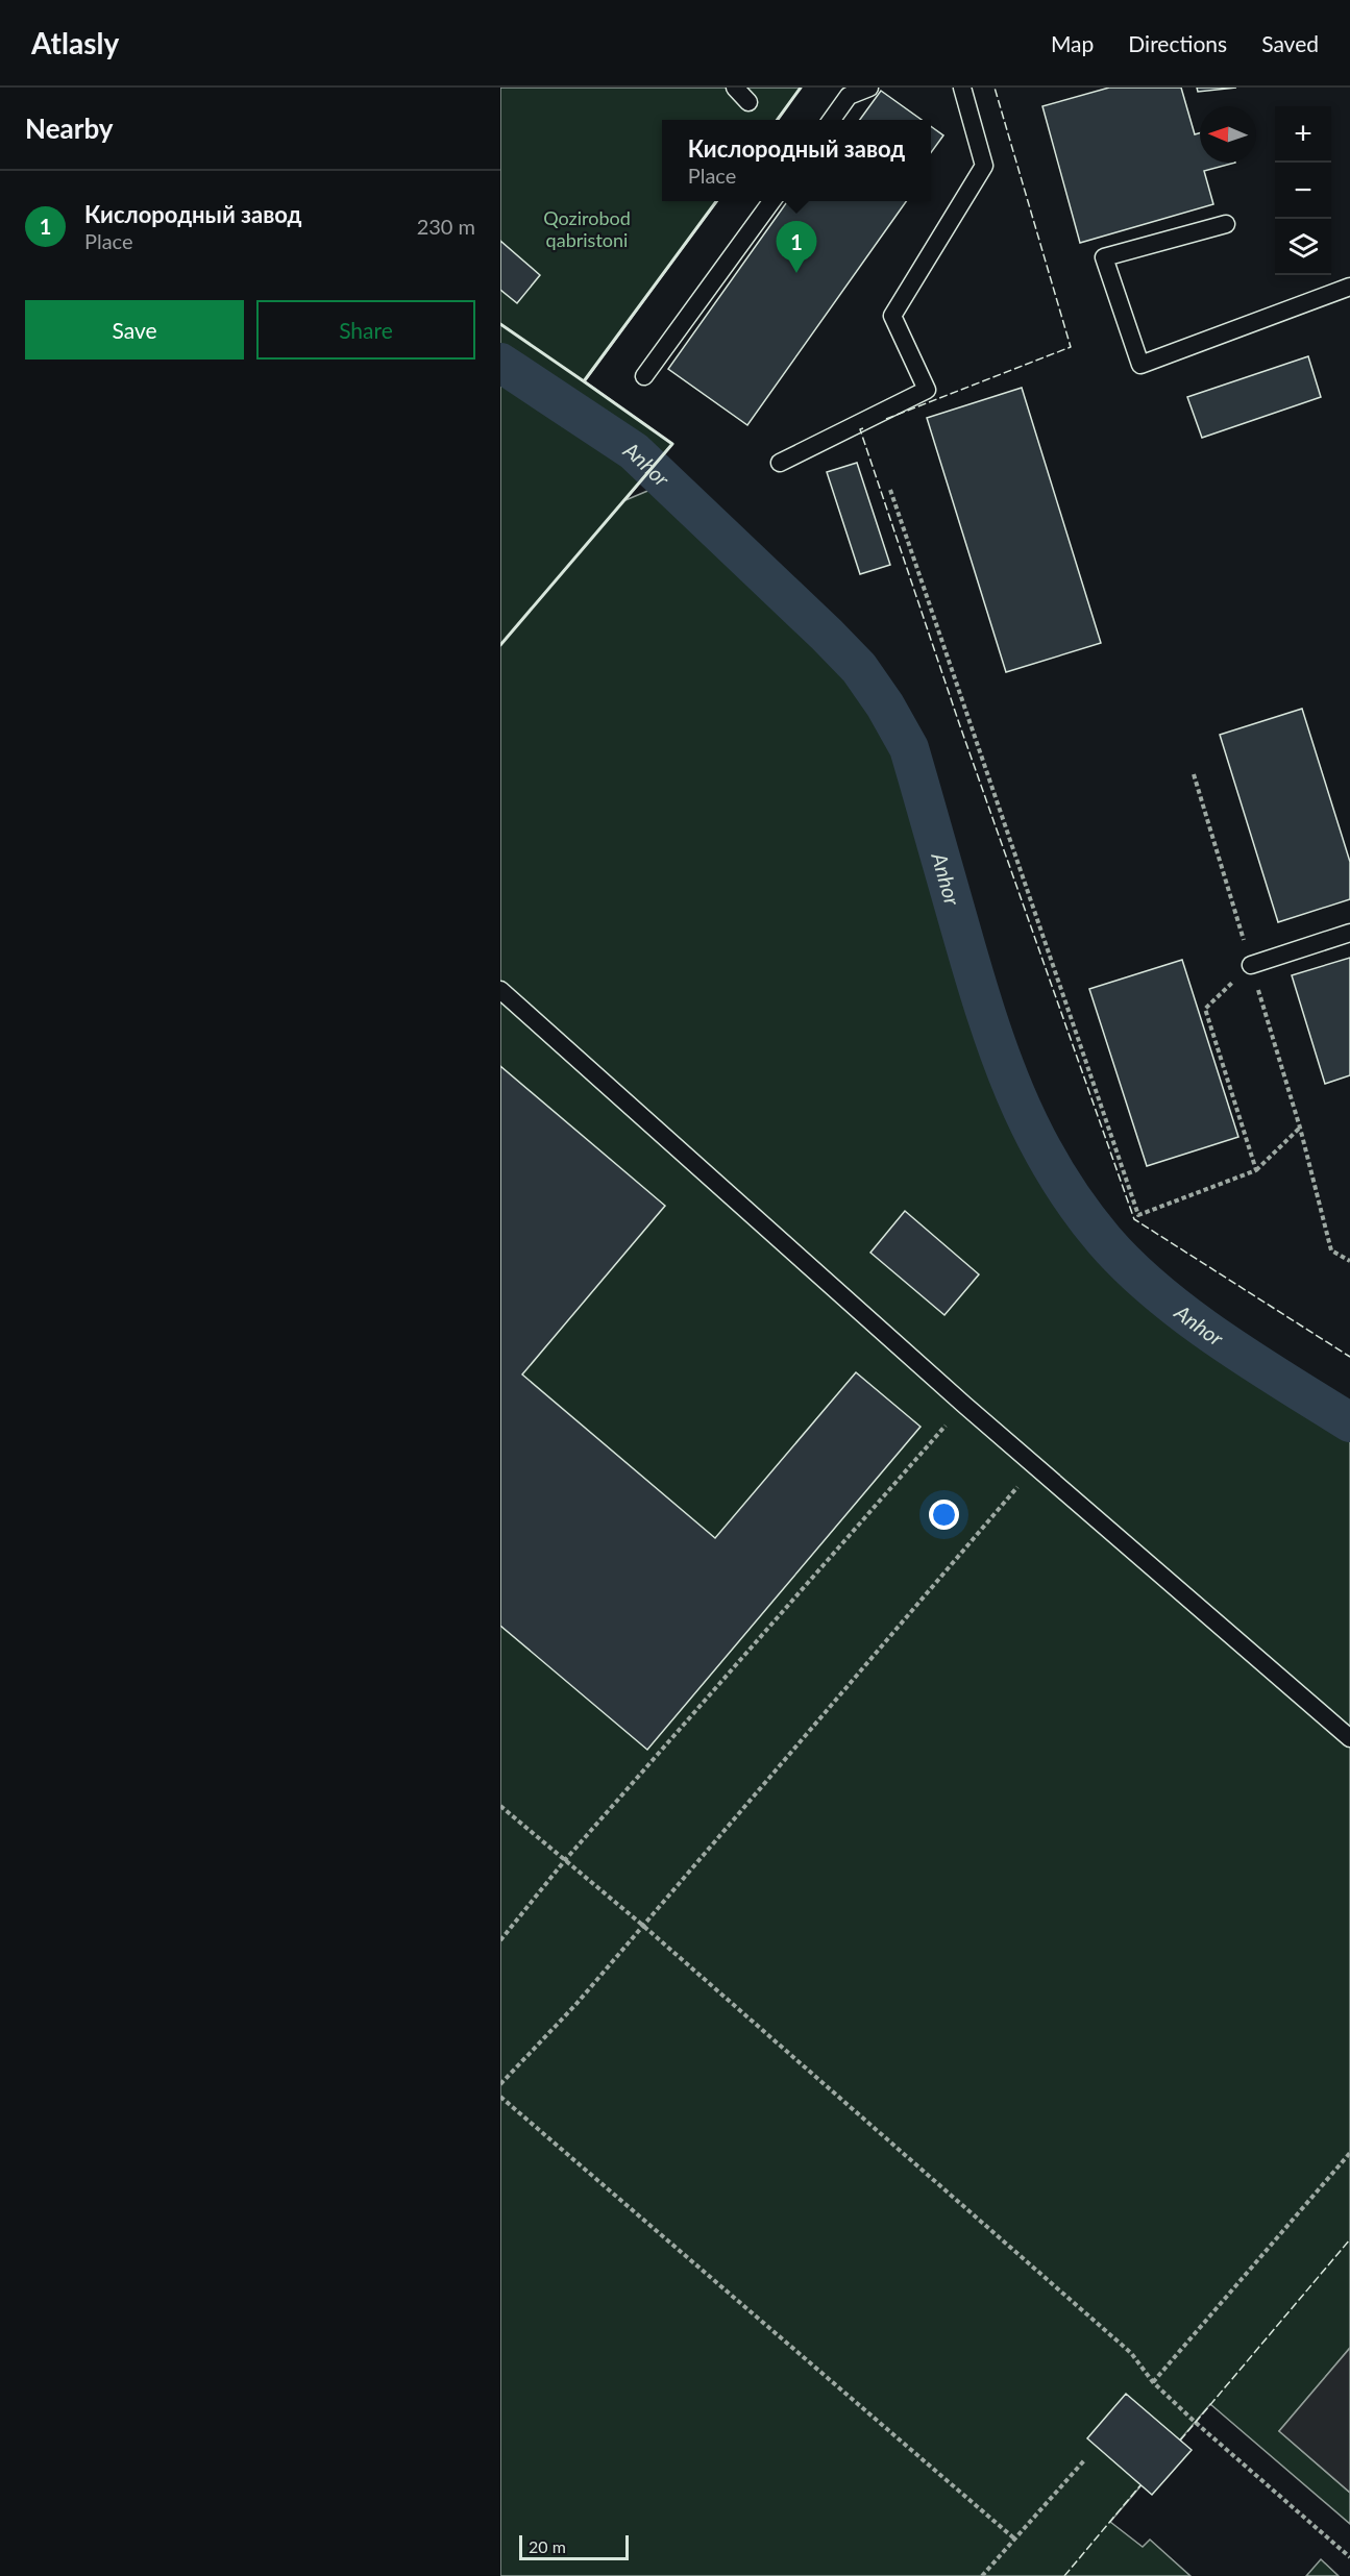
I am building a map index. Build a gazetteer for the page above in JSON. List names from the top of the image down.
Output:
{
  "water": ["Anhor"],
  "parks": ["Qozirobod qabristoni"],
  "scale_bar": "20 m",
  "north": "left",
  "page": {
    "header": "Atlasly",
    "nav": ["Map", "Directions", "Saved"],
    "heading": "Nearby",
    "map_buttons": ["+", "−"],
    "popup": ["Кислородный завод", "Place"],
    "list": [
      {
        "mark": "1",
        "name": "Кислородный завод",
        "note": "Place",
        "value": "230 m"
      }
    ],
    "pins": "1",
    "buttons": ["Save", "Share"],
    "scale": "20 m"
  }
}
